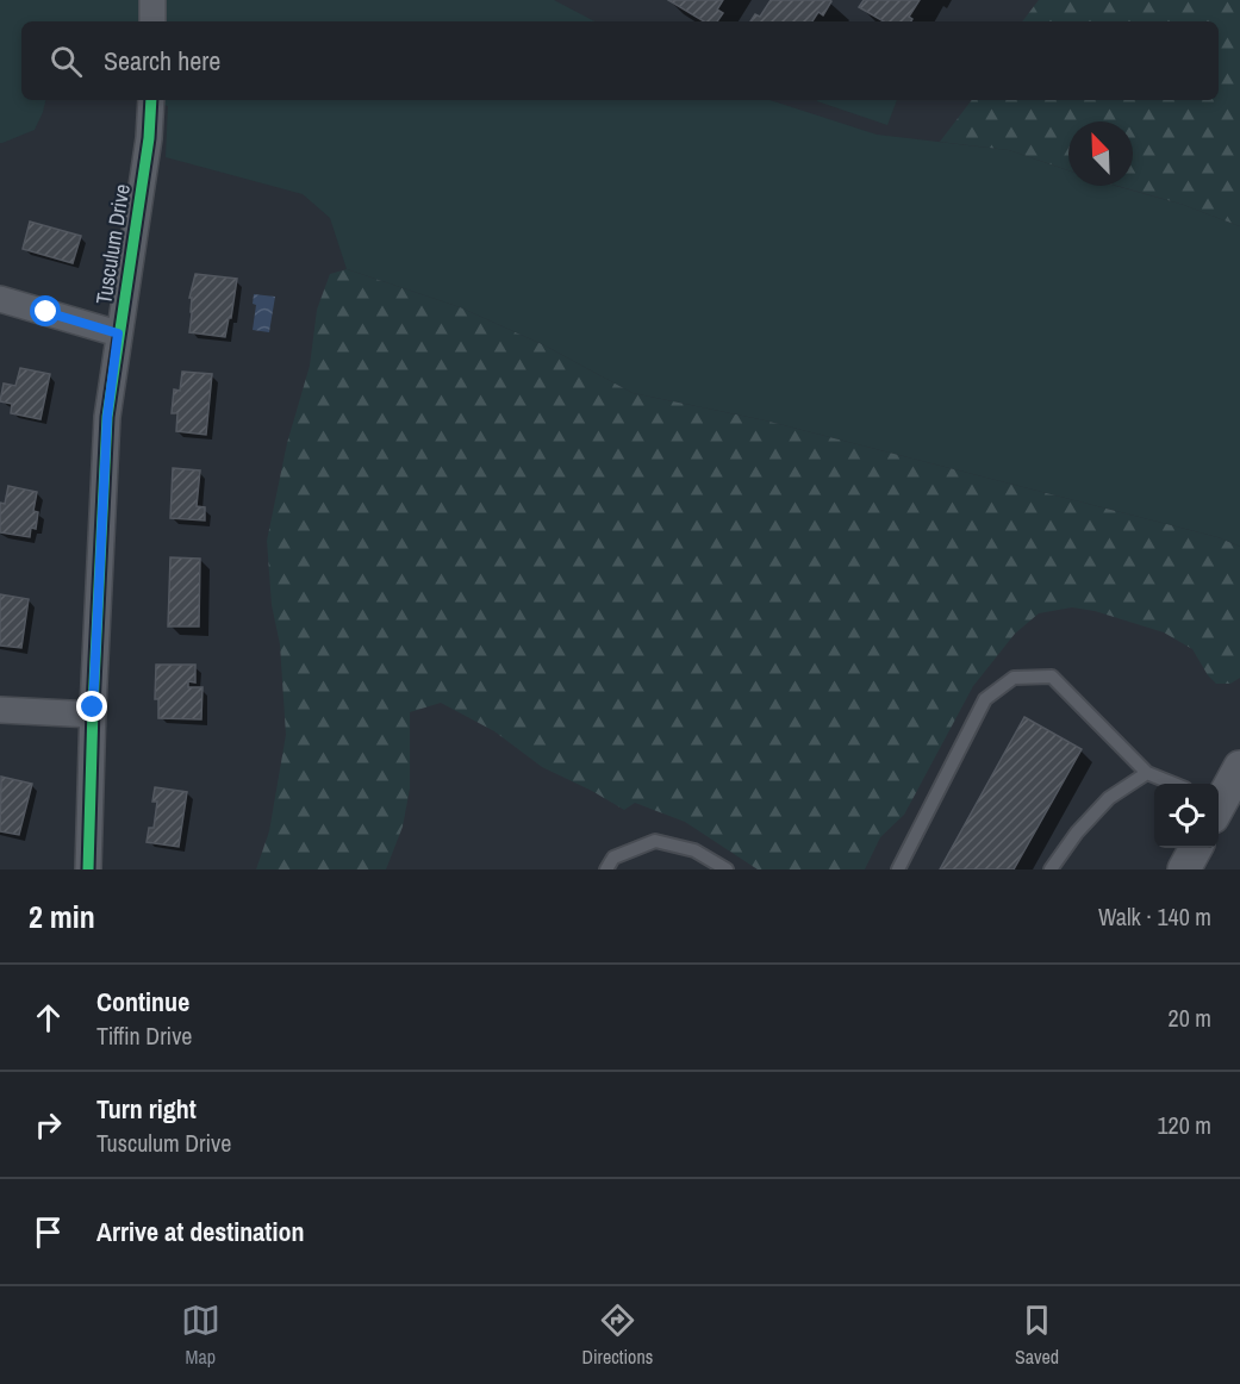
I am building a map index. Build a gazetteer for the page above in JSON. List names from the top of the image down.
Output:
{
  "streets": {
    "street": ["Tusculum Drive"]
  },
  "north": "top left",
  "page": {
    "search": "Search here",
    "heading": ["2 min", "Walk · 140 m"],
    "list": [
      ["Continue", "Tiffin Drive", "20 m"],
      ["Turn right", "Tusculum Drive", "120 m"],
      "Arrive at destination"
    ],
    "nav": ["Map", "Directions", "Saved"]
  }
}
